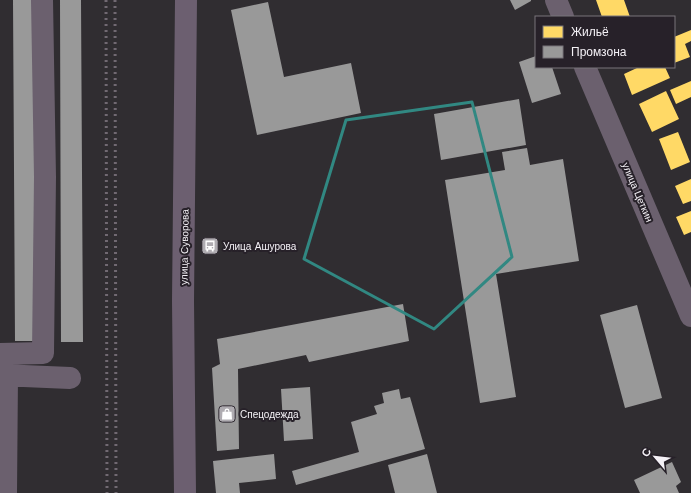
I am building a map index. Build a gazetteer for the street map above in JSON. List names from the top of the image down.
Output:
{
  "streets": {
    "main road": ["улица Суворова"],
    "street": ["улица Цеткин"]
  },
  "places": {
    "bus stop": ["Улица Ашурова"],
    "shop": ["Спецодежда"]
  },
  "legend": ["Жильё", "Промзона"],
  "north": "top left"
}
